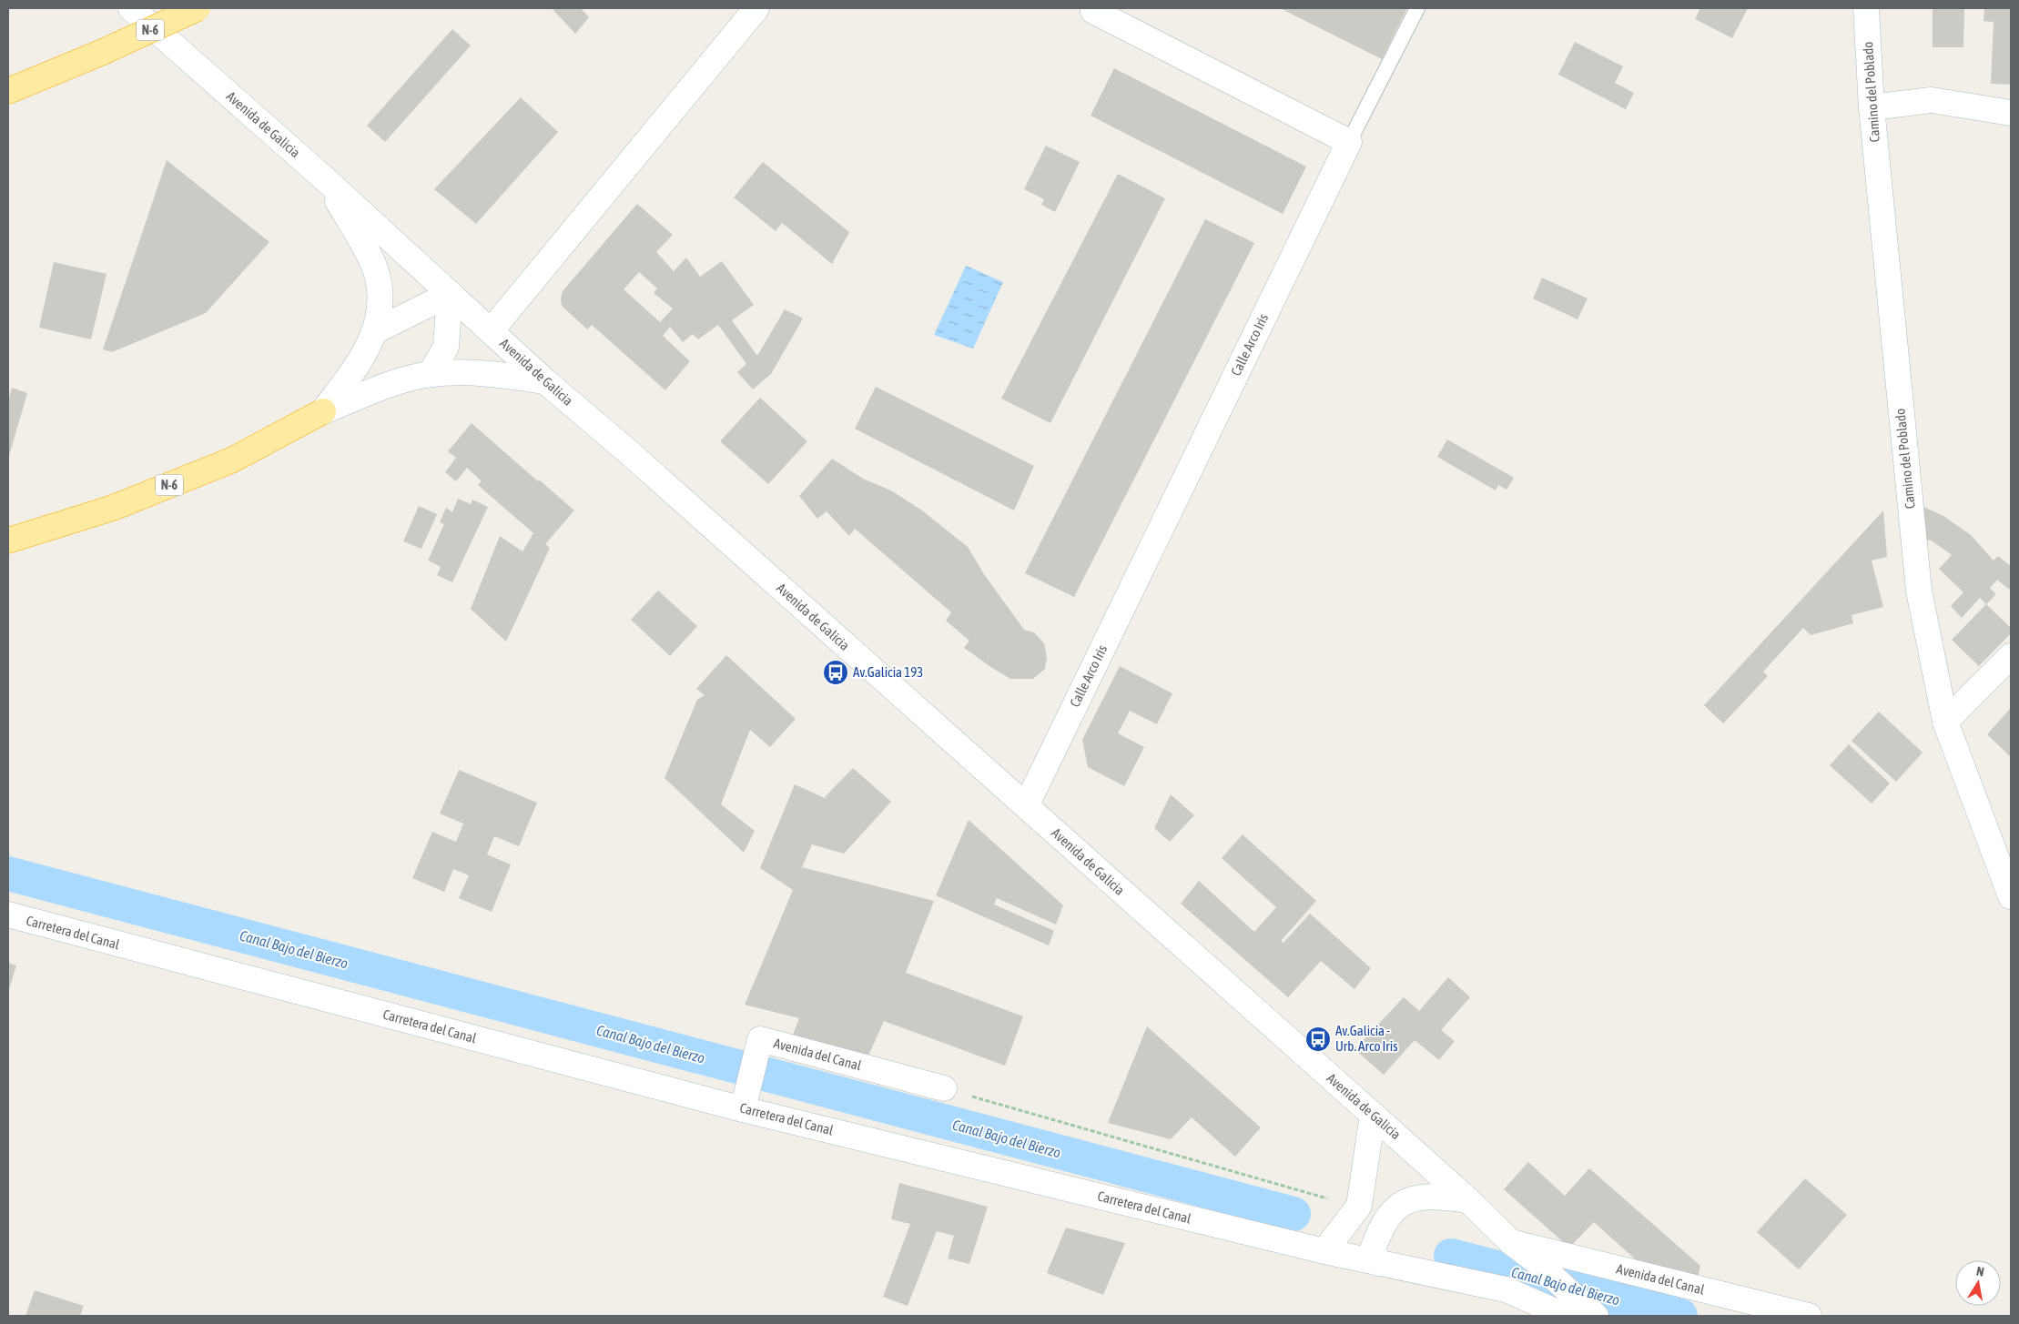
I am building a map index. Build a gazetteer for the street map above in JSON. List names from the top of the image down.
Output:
{
  "streets": {
    "highway": ["N-6"],
    "street": [
      "Camino del Poblado",
      "Avenida de Galicia",
      "Calle Arco Iris",
      "Carretera del Canal",
      "Avenida del Canal"
    ]
  },
  "crossings": [
    ["N-6", "Avenida de Galicia"],
    ["Avenida de Galicia", "Calle Arco Iris"],
    ["Avenida de Galicia", "Carretera del Canal"],
    ["Avenida de Galicia", "Avenida del Canal"],
    ["Carretera del Canal", "Avenida del Canal"]
  ],
  "water": ["Canal Bajo del Bierzo"],
  "places": {
    "bus stop": ["Av.Galicia 193", "Av.Galicia - Urb. Arco Iris"]
  },
  "north": "top"
}
